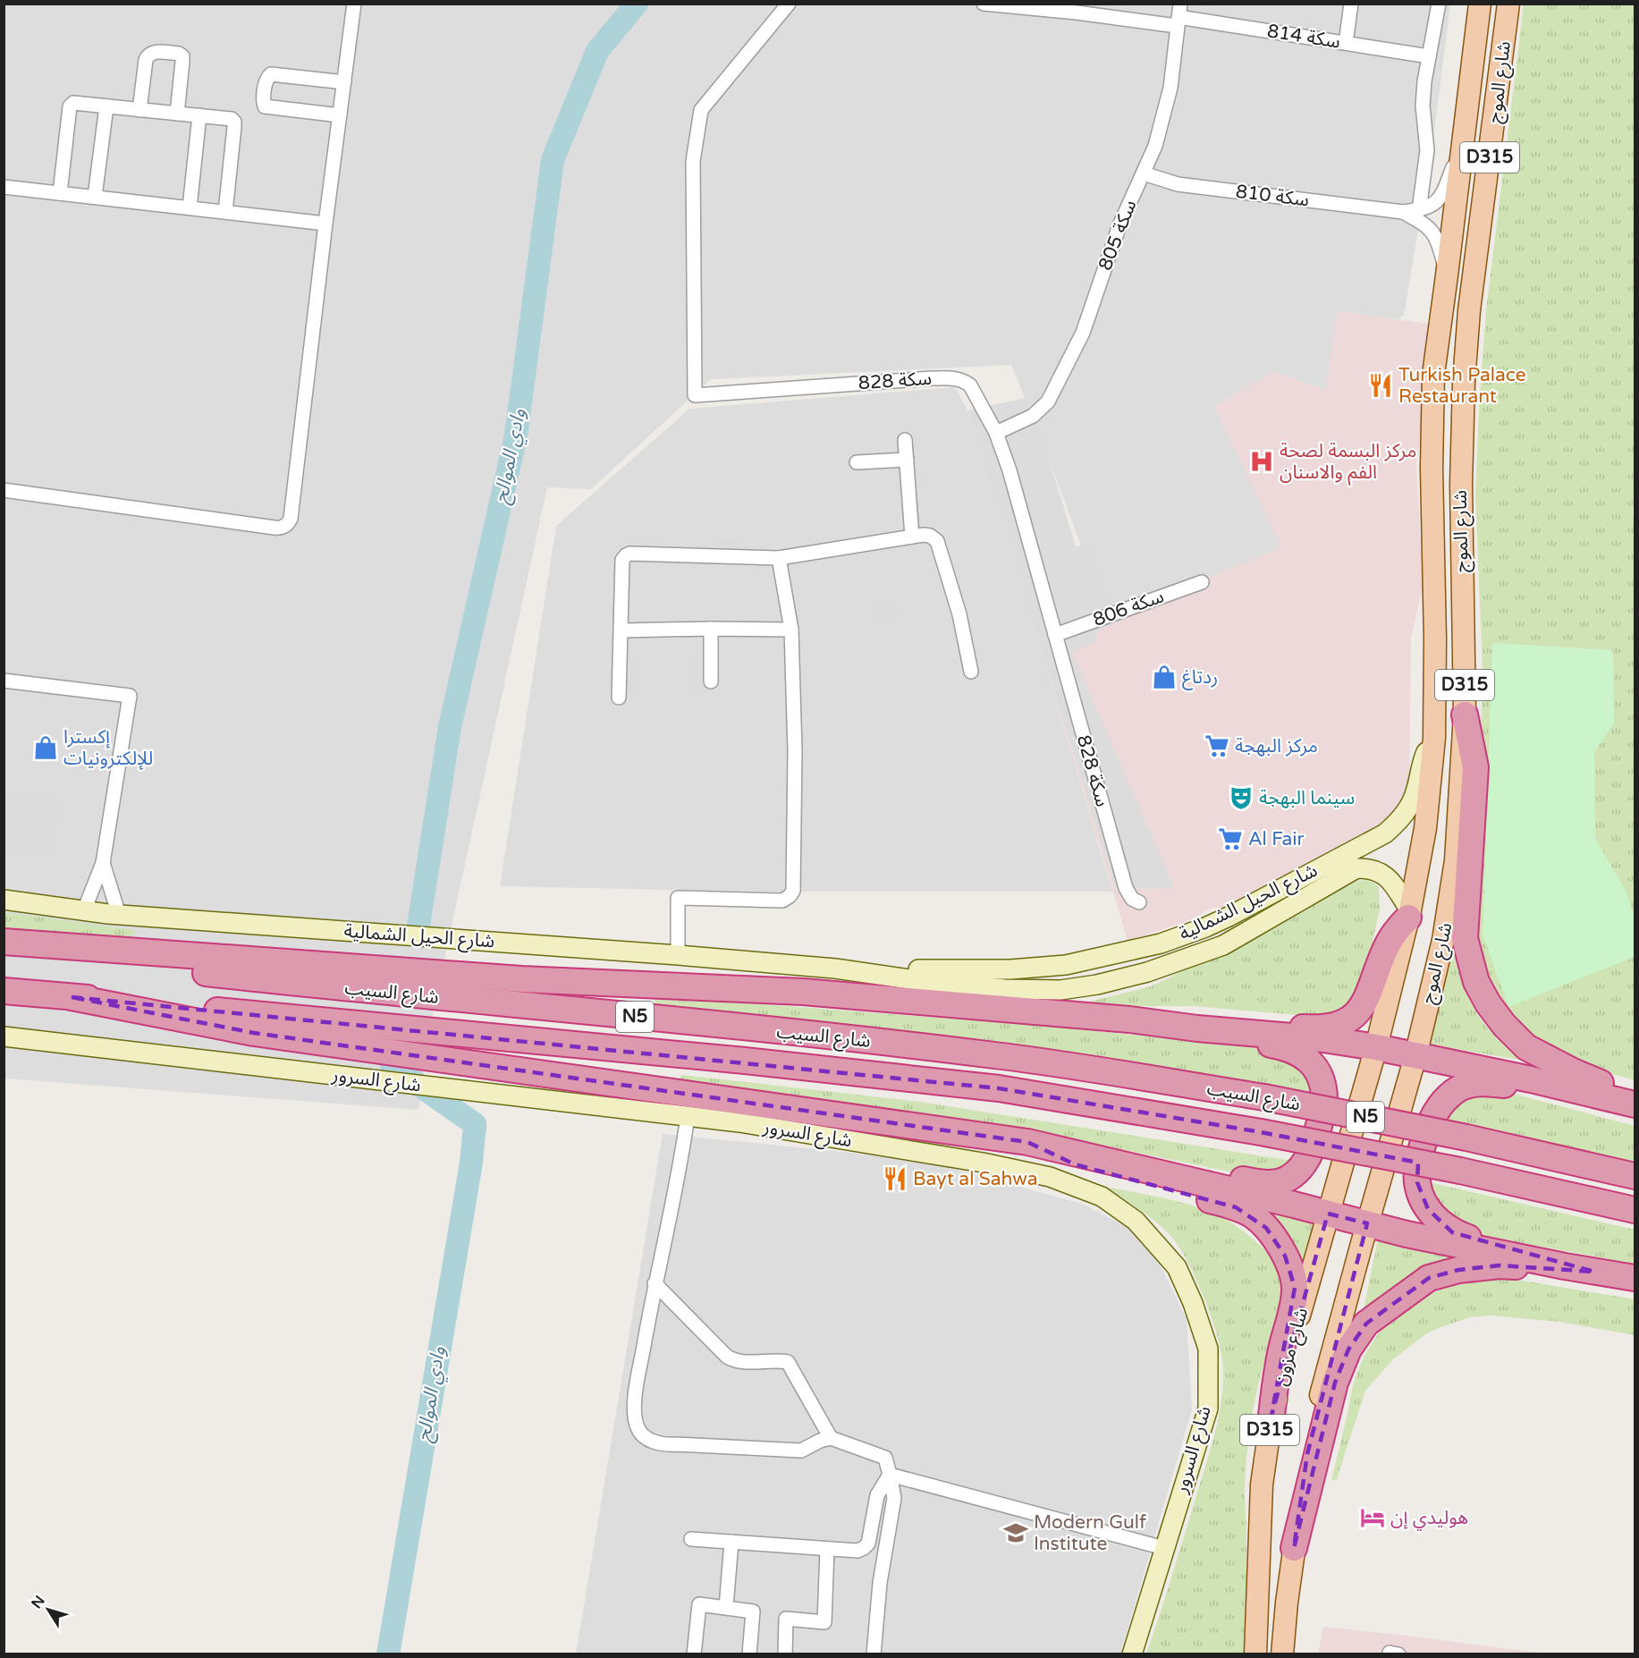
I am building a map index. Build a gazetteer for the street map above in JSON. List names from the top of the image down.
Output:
{
  "streets": {
    "highway": ["شارع السيب", "N5"],
    "main road": ["شارع الموج", "D315", "شارع مزون"],
    "street": [
      "سكة 814",
      "سكة 810",
      "سكة 805",
      "سكة 828",
      "سكة 806",
      "شارع الحيل الشمالية",
      "شارع السرور"
    ]
  },
  "crossings": [
    ["سكة 814", "سكة 805"],
    ["شارع الموج", "D315"],
    ["شارع الموج", "سكة 810"],
    ["شارع الموج", "شارع الحيل الشمالية"],
    ["شارع الموج", "شارع مزون"],
    ["سكة 810", "سكة 805"],
    ["سكة 805", "سكة 828"],
    ["سكة 828", "سكة 806"]
  ],
  "water": ["وادي الموالح"],
  "places": {
    "restaurant": ["Turkish Palace Restaurant", "Bayt al Sahwa"],
    "hospital": ["مركز البسمة لصحة الفم والاسنان"],
    "shop": ["ردتاغ", "إكسترا للإلكترونيات"],
    "supermarket": ["مركز البهجة", "Al Fair"],
    "theatre": ["سينما البهجة"],
    "hotel": ["هوليدي إن"],
    "school or university": ["Modern Gulf Institute"]
  },
  "north": "top left"
}
